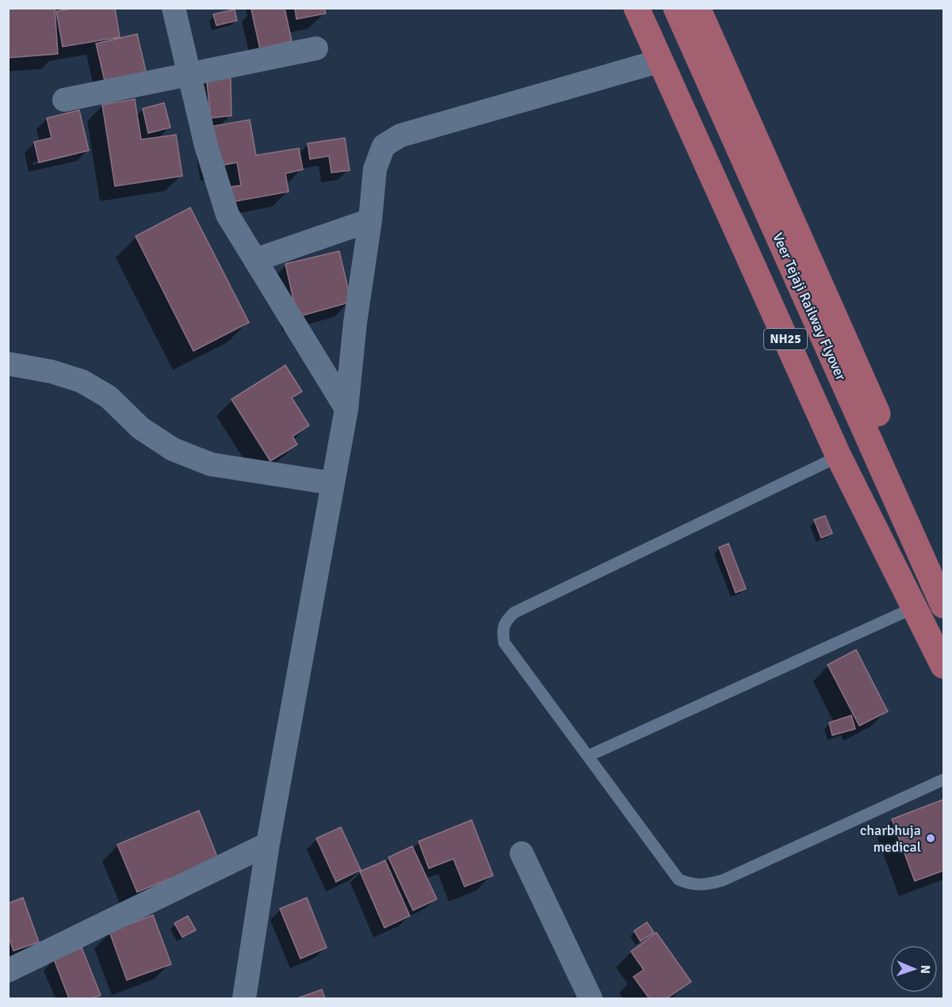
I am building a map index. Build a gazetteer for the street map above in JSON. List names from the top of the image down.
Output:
{
  "streets": {
    "main road": ["Veer Tejaji Railway Flyover", "NH25"]
  },
  "places": ["charbhuja medical"],
  "north": "right"
}
